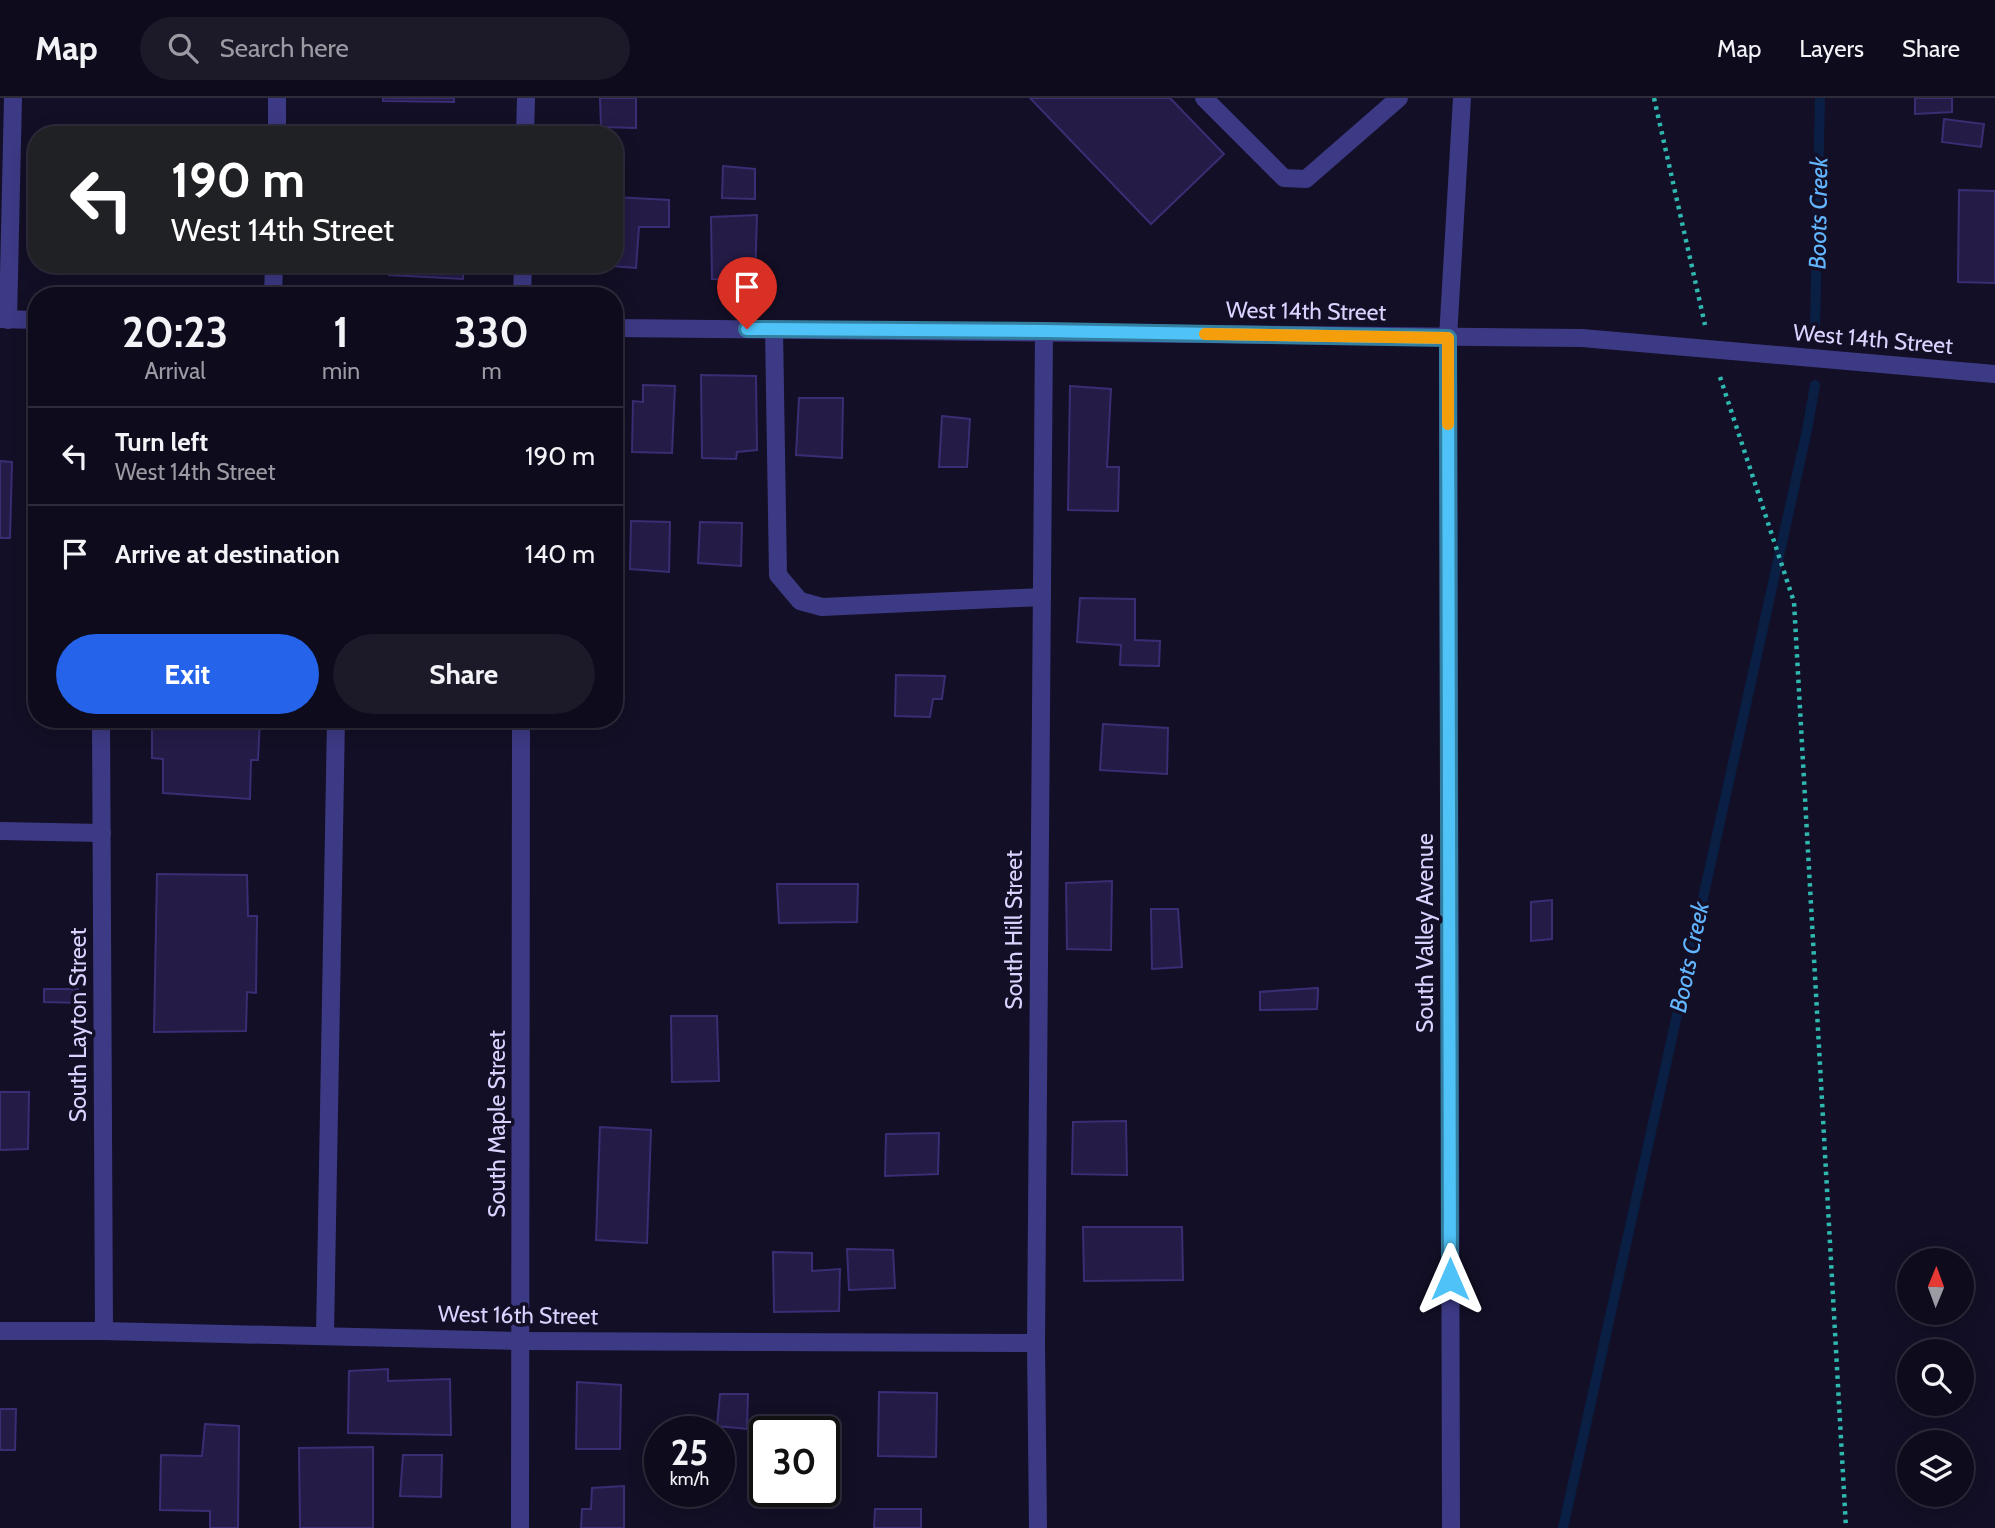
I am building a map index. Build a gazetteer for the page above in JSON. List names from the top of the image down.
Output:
{
  "streets": {
    "street": [
      "West 14th Street",
      "South Hill Street",
      "South Valley Avenue",
      "South Layton Street",
      "South Maple Street",
      "West 16th Street"
    ]
  },
  "crossings": [
    ["West 14th Street", "South Hill Street"],
    ["West 14th Street", "South Valley Avenue"],
    ["South Hill Street", "West 16th Street"],
    ["South Layton Street", "West 16th Street"],
    ["South Maple Street", "West 16th Street"]
  ],
  "water": ["Boots Creek"],
  "north": "top",
  "page": {
    "header": "Map",
    "search": "Search here",
    "nav": ["Map", "Layers", "Share"],
    "turn": ["190 m", "West 14th Street"],
    "eta": [
      "20:23",
      "Arrival",
      "1",
      "min",
      "330",
      "m"
    ],
    "list": [
      {
        "name": "Turn left",
        "note": "West 14th Street",
        "value": "190 m"
      },
      {
        "name": "Arrive at destination",
        "value": "140 m"
      }
    ],
    "buttons": ["Exit", "Share"],
    "speed": "25 km/h",
    "limit": "30"
  }
}
